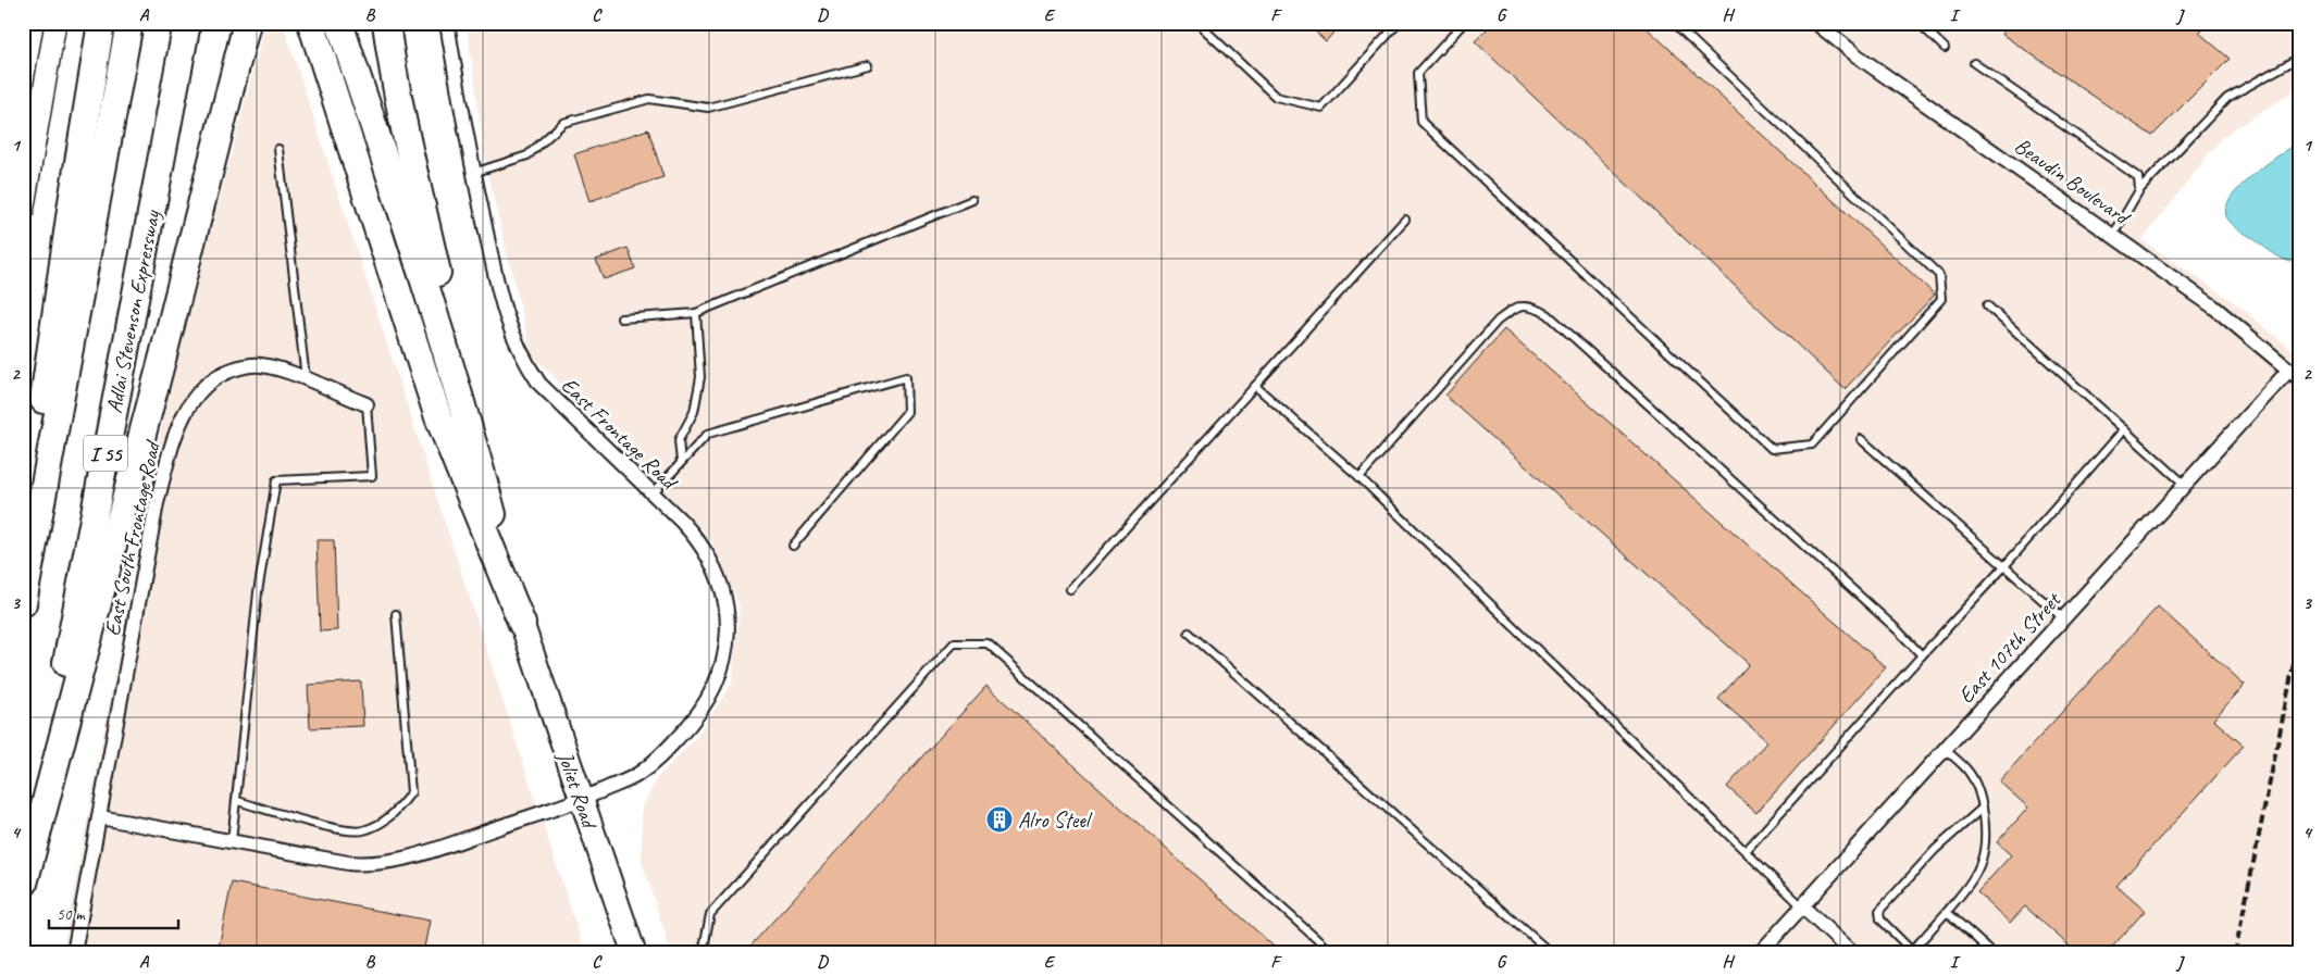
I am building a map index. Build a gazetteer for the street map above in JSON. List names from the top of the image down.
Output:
{
  "streets": {
    "highway": ["Adlai Stevenson Expressway", "I 55"],
    "main road": ["Joliet Road"],
    "street": [
      "Beaudin Boulevard",
      "East Frontage Road",
      "East South Frontage Road",
      "East 107th Street"
    ]
  },
  "crossings": [
    ["Beaudin Boulevard", "East 107th Street"],
    ["East Frontage Road", "Joliet Road"]
  ],
  "places": {
    "building": ["Alro Steel"]
  },
  "scale_bar": "50 m",
  "grid": {
    "columns": [
      "A",
      "B",
      "C",
      "D",
      "E",
      "F",
      "G",
      "H",
      "I",
      "J"
    ],
    "rows": [
      "1",
      "2",
      "3",
      "4"
    ]
  }
}
